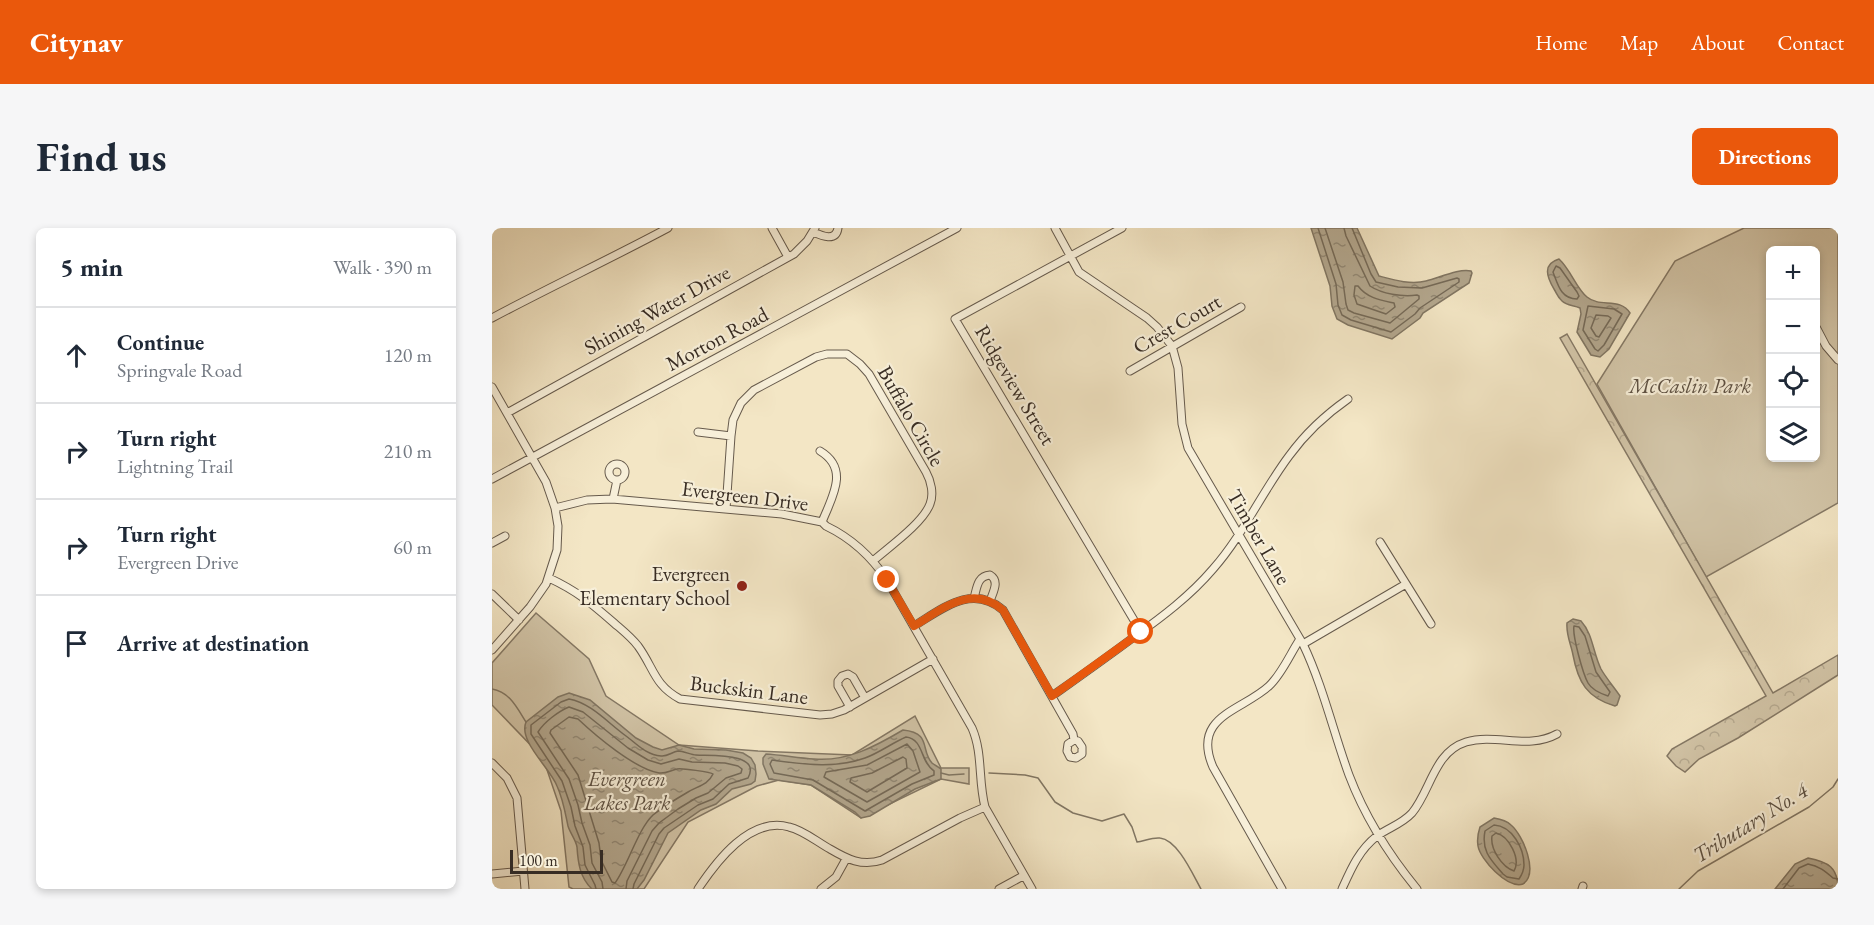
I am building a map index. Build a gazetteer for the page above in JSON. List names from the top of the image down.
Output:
{
  "streets": {
    "street": [
      "Shining Water Drive",
      "Crest Court",
      "Morton Road",
      "Ridgeview Street",
      "Buffalo Circle",
      "Evergreen Drive",
      "Timber Lane",
      "Buckskin Lane"
    ]
  },
  "crossings": [
    ["Crest Court", "Timber Lane"],
    ["Ridgeview Street", "Timber Lane"],
    ["Buffalo Circle", "Evergreen Drive"],
    ["Evergreen Drive", "Buckskin Lane"]
  ],
  "water": ["Tributary No. 4"],
  "parks": ["McCaslin Park", "Evergreen Lakes Park"],
  "places": ["Evergreen Elementary School"],
  "scale_bar": "100 m",
  "page": {
    "header": "Citynav",
    "nav": [
      "Home",
      "Map",
      "About",
      "Contact"
    ],
    "buttons": "Directions",
    "title": "Find us",
    "heading": ["5 min", "Walk · 390 m"],
    "map_buttons": ["+", "−"],
    "list": [
      ["Continue", "Springvale Road", "120 m"],
      ["Turn right", "Lightning Trail", "210 m"],
      ["Turn right", "Evergreen Drive", "60 m"],
      "Arrive at destination"
    ],
    "scale": "100 m"
  }
}
